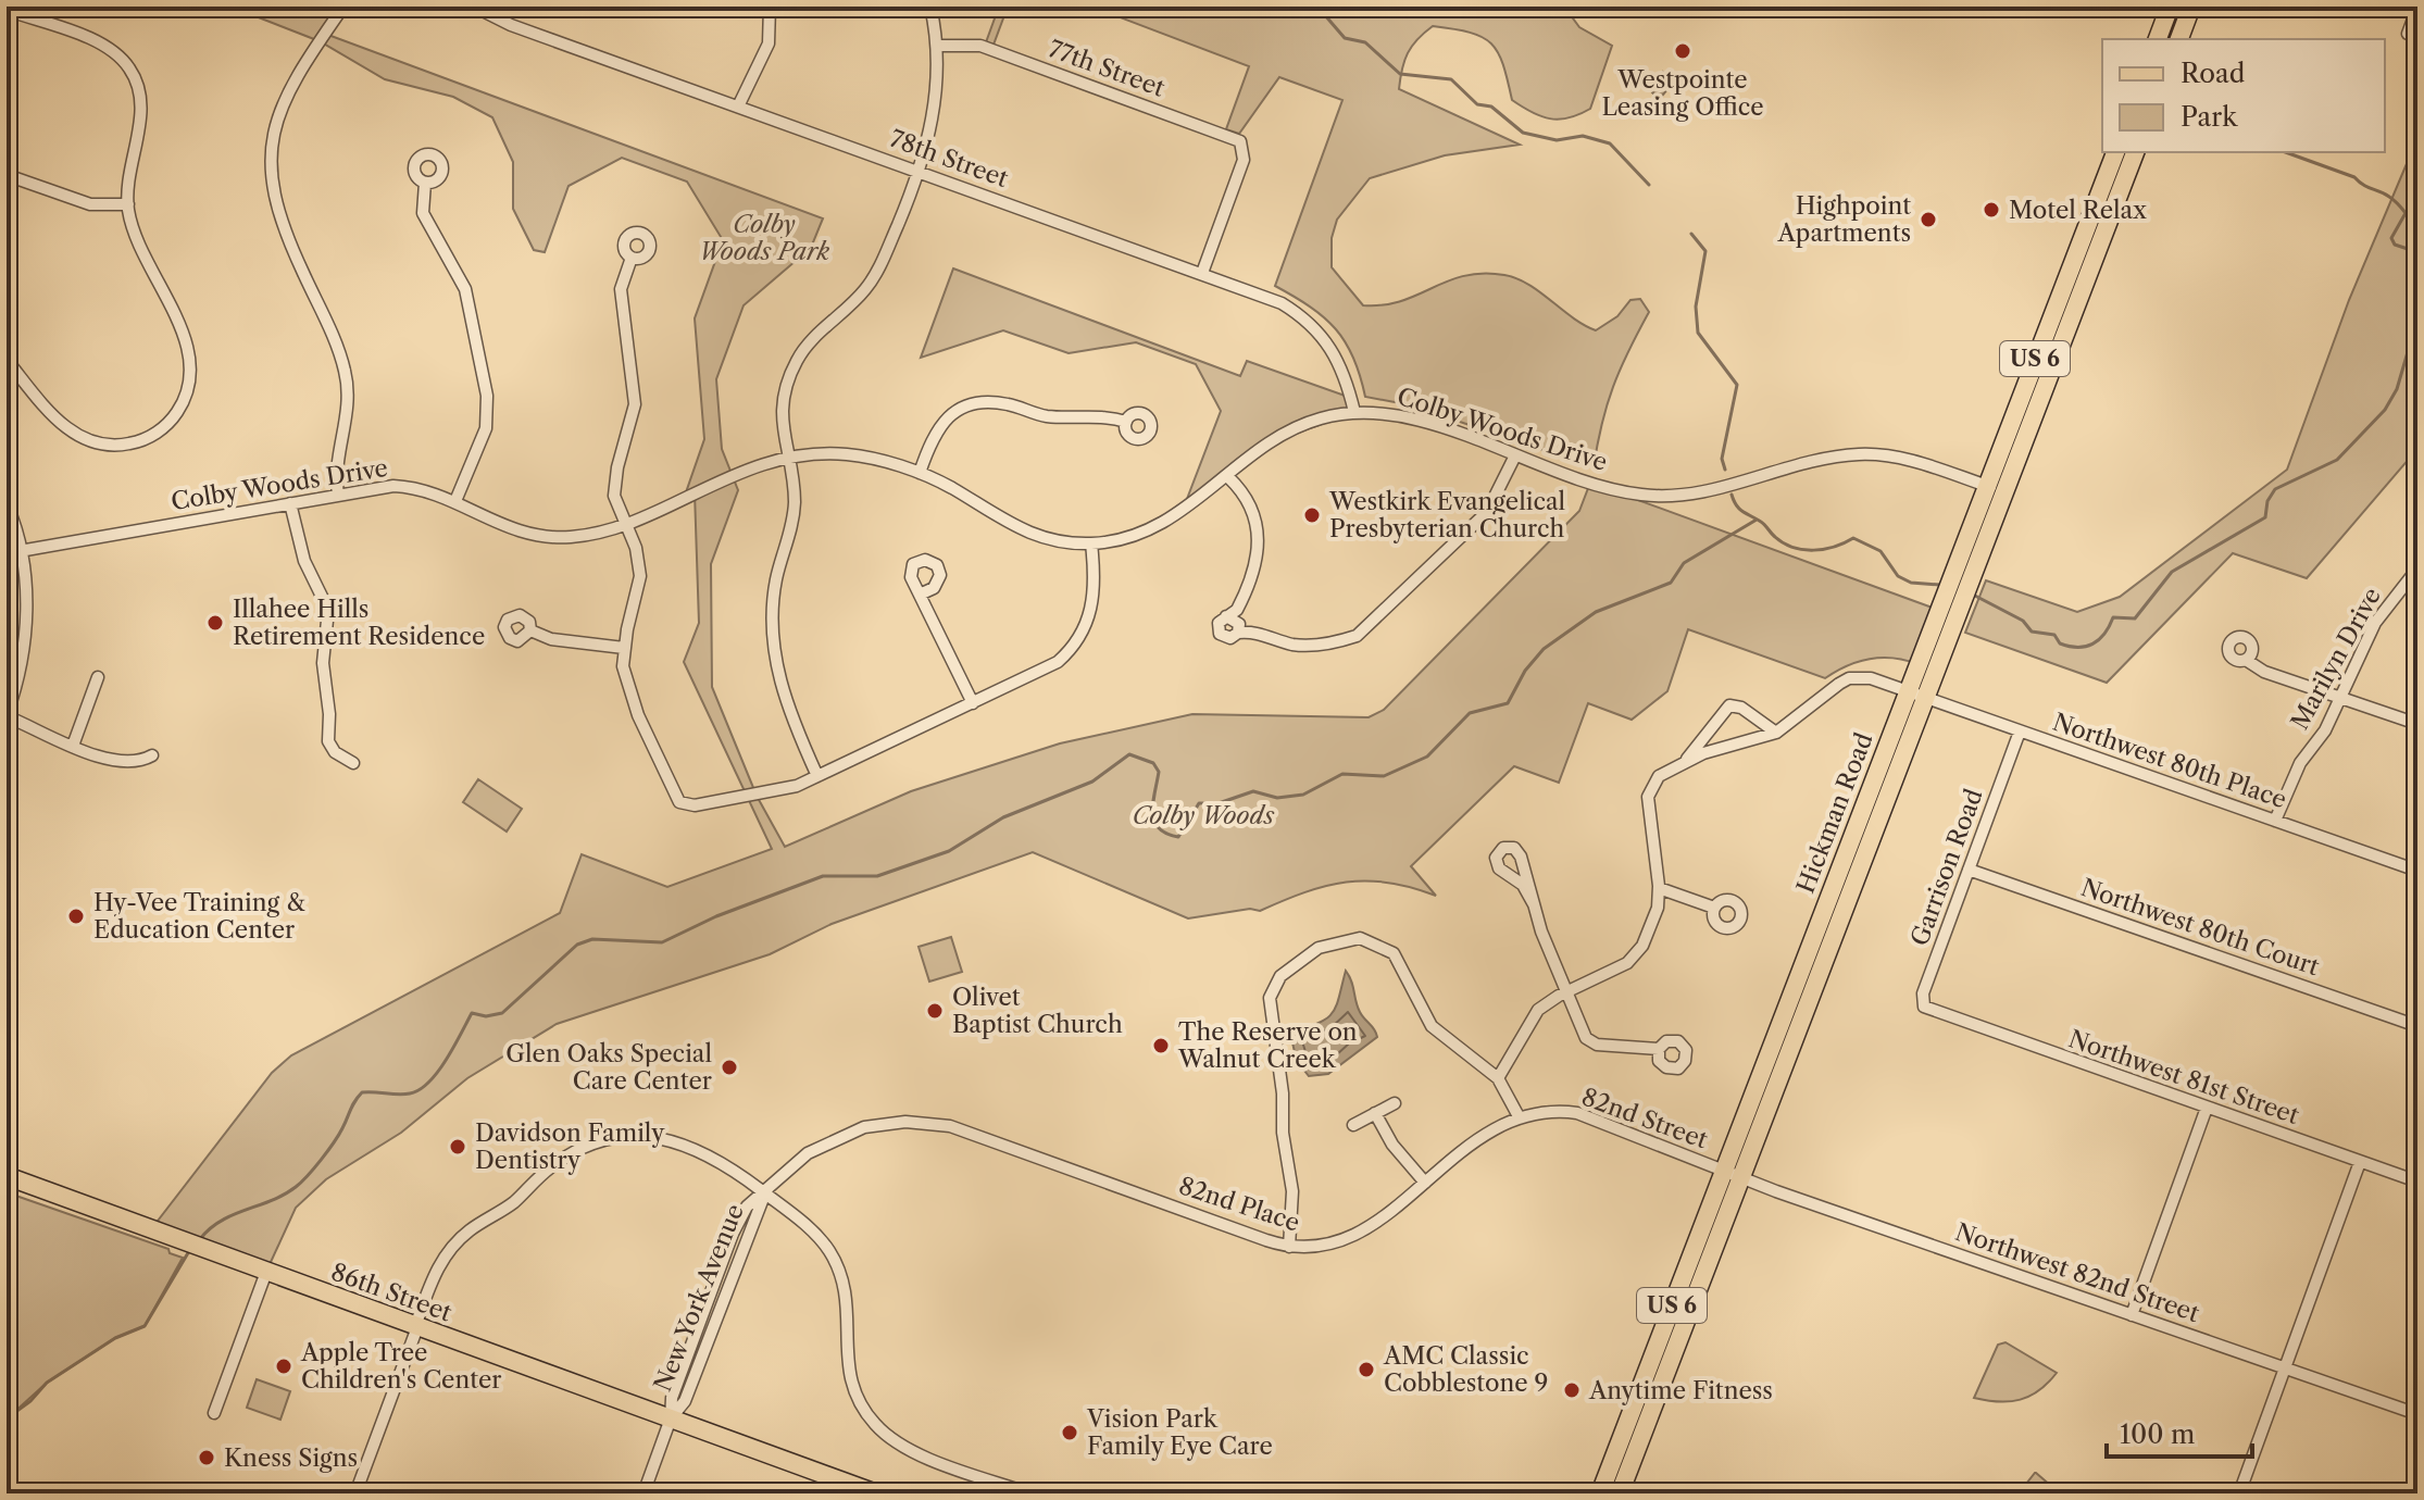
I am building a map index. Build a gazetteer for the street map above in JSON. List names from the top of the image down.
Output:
{
  "streets": {
    "main road": ["US 6", "Hickman Road", "86th Street"],
    "street": [
      "77th Street",
      "78th Street",
      "Colby Woods Drive",
      "Marilyn Drive",
      "Northwest 80th Place",
      "Garrison Road",
      "Northwest 80th Court",
      "Northwest 81st Street",
      "82nd Street",
      "82nd Place",
      "Northwest 82nd Street",
      "New York Avenue"
    ]
  },
  "crossings": [
    ["77th Street", "78th Street"],
    ["78th Street", "Colby Woods Drive"],
    ["Colby Woods Drive", "Hickman Road"],
    ["Marilyn Drive", "Northwest 80th Place"],
    ["Northwest 80th Place", "Hickman Road"],
    ["Northwest 80th Place", "Garrison Road"],
    ["Hickman Road", "82nd Street"],
    ["Hickman Road", "Northwest 82nd Street"],
    ["Garrison Road", "Northwest 80th Court"],
    ["Garrison Road", "Northwest 81st Street"],
    ["82nd Street", "82nd Place"],
    ["82nd Street", "Northwest 82nd Street"],
    ["82nd Place", "New York Avenue"],
    ["86th Street", "New York Avenue"]
  ],
  "parks": ["Colby Woods Park", "Colby Woods"],
  "places": [
    "Westpointe Leasing Office",
    "Motel Relax",
    "Highpoint Apartments",
    "Westkirk Evangelical Presbyterian Church",
    "Illahee Hills Retirement Residence",
    "Hy-Vee Training & Education Center",
    "Olivet Baptist Church",
    "The Reserve on Walnut Creek",
    "Glen Oaks Special Care Center",
    "Davidson Family Dentistry",
    "Apple Tree Children's Center",
    "AMC Classic Cobblestone 9",
    "Anytime Fitness",
    "Vision Park Family Eye Care",
    "Kness Signs"
  ],
  "legend": ["Road", "Park"],
  "scale_bar": "100 m"
}
